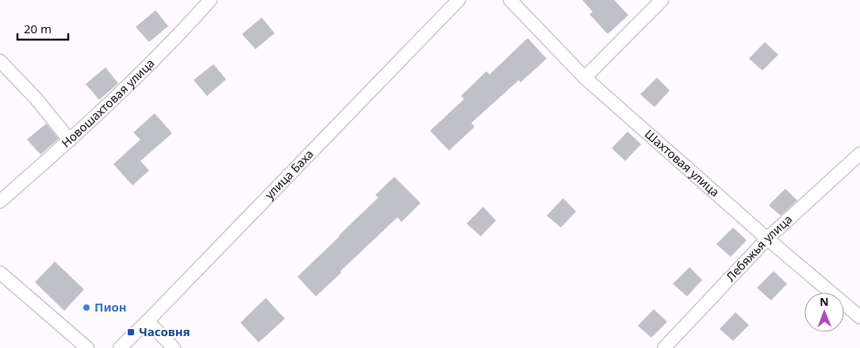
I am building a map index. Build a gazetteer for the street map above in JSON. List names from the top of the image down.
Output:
{
  "streets": {
    "street": [
      "Новошахтовая улица",
      "Шахтовая улица",
      "улица Баха",
      "Лебяжья улица"
    ]
  },
  "crossings": [
    ["Шахтовая улица", "Лебяжья улица"]
  ],
  "places": {
    "other": ["Пион"],
    "transit": ["Часовня"]
  },
  "scale_bar": "20 m",
  "north": "top"
}
